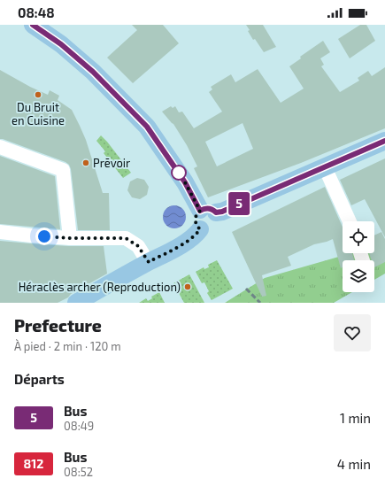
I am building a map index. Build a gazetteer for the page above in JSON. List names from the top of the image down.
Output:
{
  "places": ["Du Bruit en Cuisine", "Prēvoir", "Héraclès archer (Reproduction)"],
  "lines": ["bus line 5"],
  "page": {
    "status": "08:48",
    "on_map": "5",
    "heading": [
      ["Prefecture", "À pied · 2 min · 120 m"],
      "Départs"
    ],
    "list": [
      {
        "mark": "5",
        "name": "Bus",
        "note": "08:49",
        "value": "1 min"
      },
      {
        "mark": "812",
        "name": "Bus",
        "note": "08:52",
        "value": "4 min"
      }
    ]
  }
}
